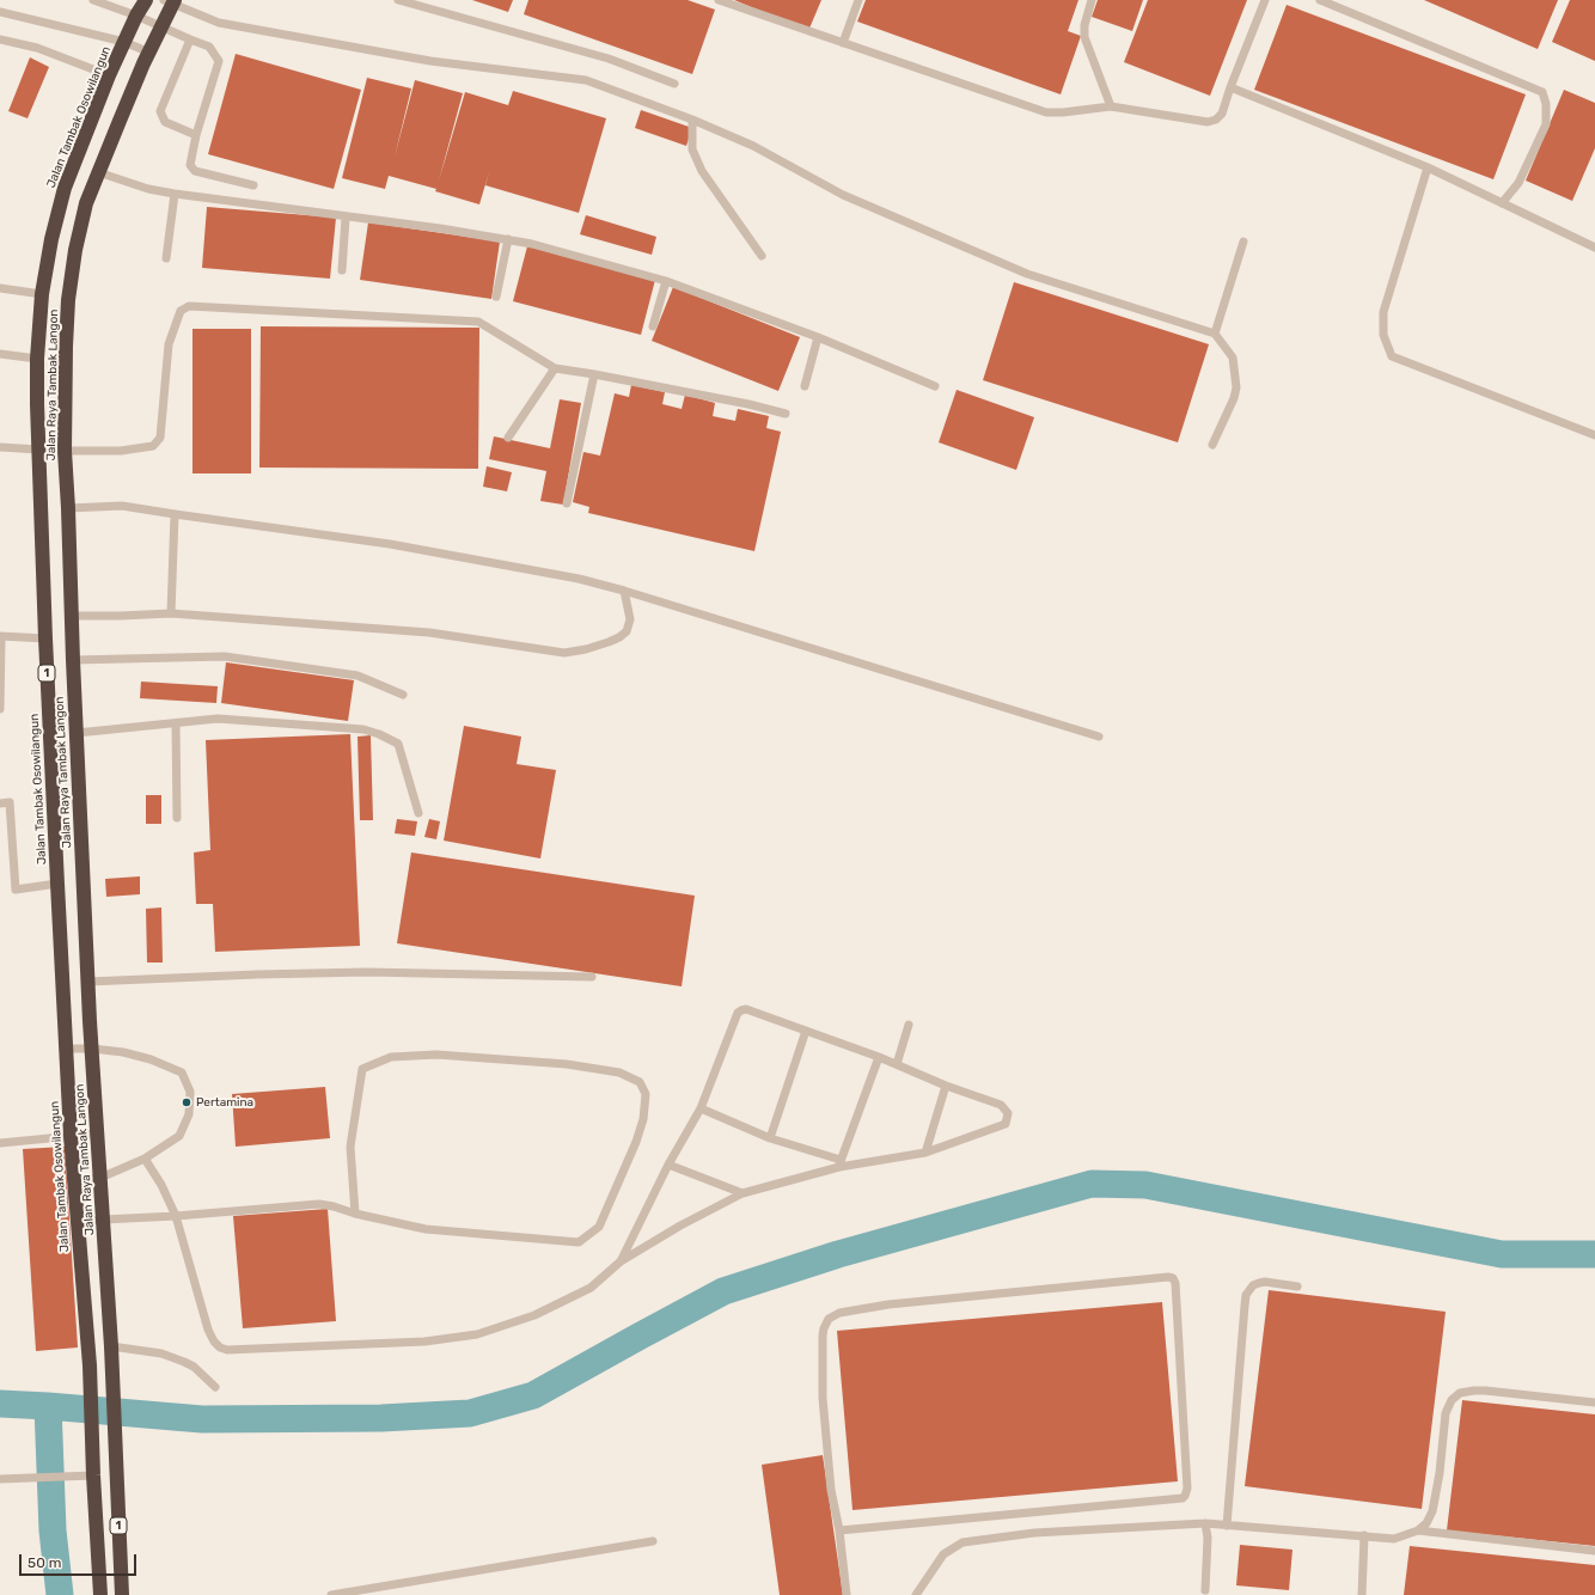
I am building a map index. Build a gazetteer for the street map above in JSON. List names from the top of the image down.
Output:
{
  "streets": {
    "highway": ["Jalan Tambak Osowilangun", "Jalan Raya Tambak Langon", "1"]
  },
  "places": ["Pertamina"],
  "scale_bar": "50 m"
}
